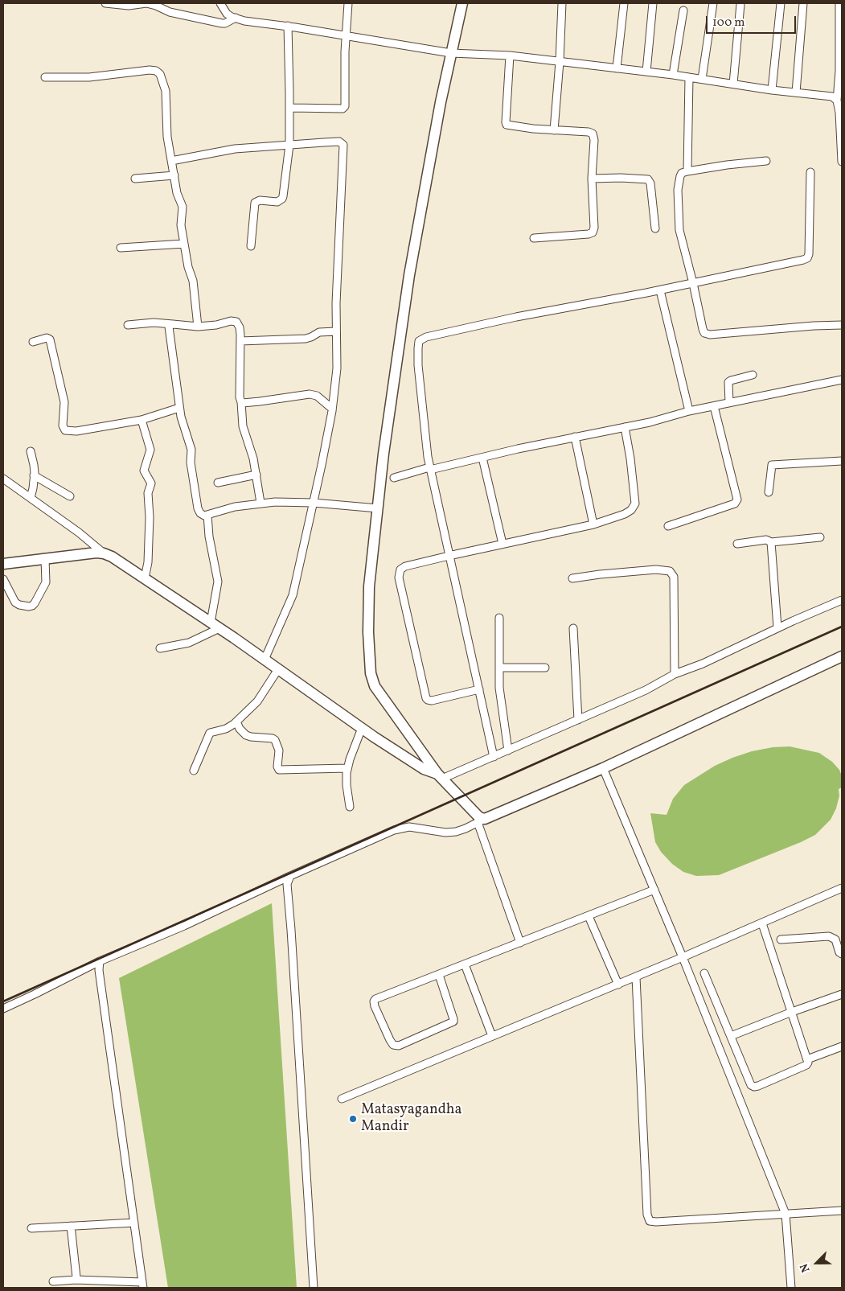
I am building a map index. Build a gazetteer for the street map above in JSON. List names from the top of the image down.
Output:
{
  "places": ["Matasyagandha Mandir"],
  "scale_bar": "100 m",
  "north": "bottom left"
}
